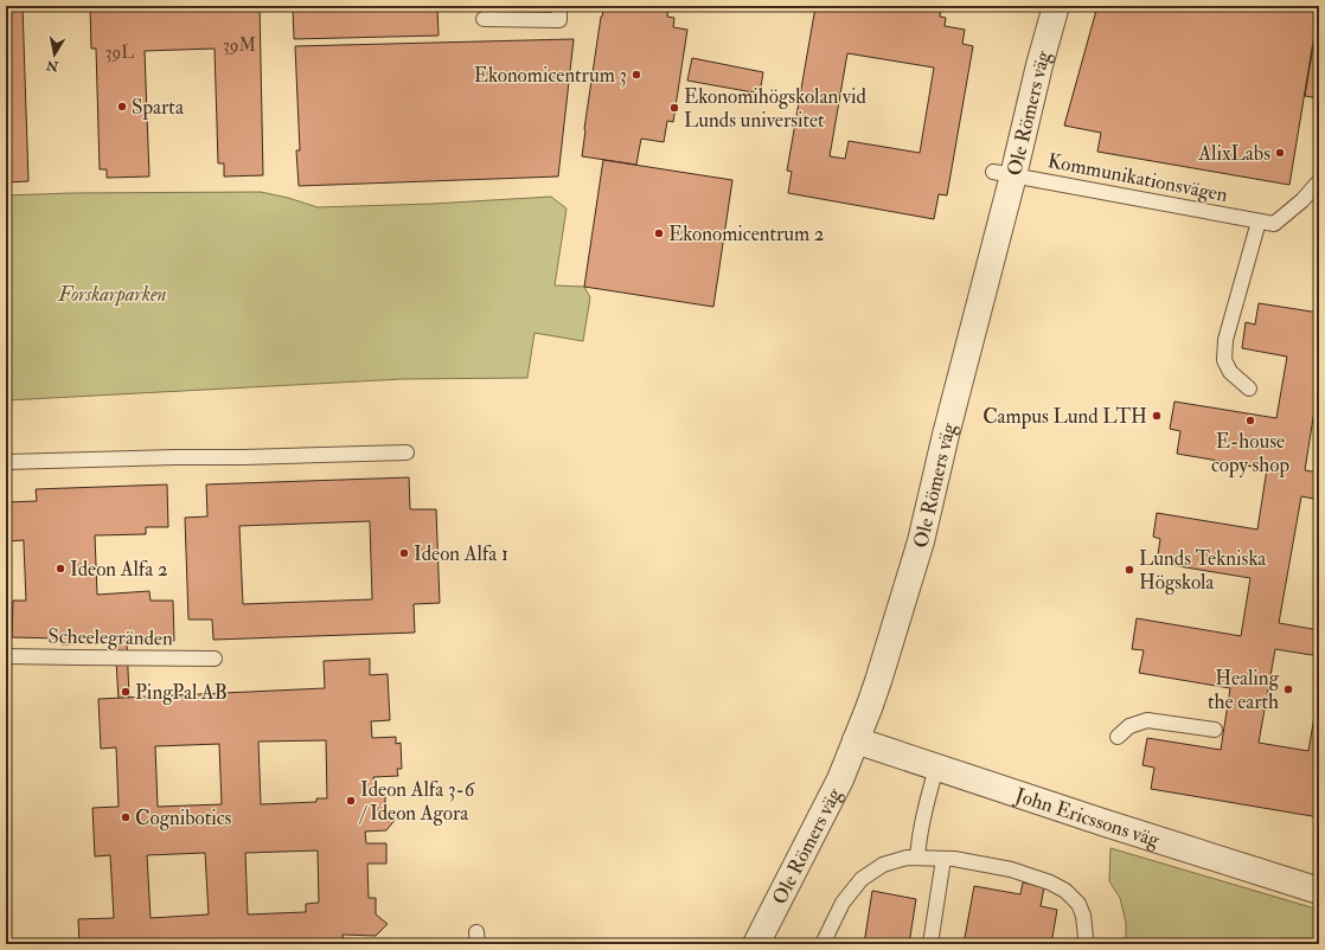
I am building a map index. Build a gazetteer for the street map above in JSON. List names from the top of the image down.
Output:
{
  "streets": {
    "street": ["Ole Römers väg", "John Ericssons väg"],
    "lane": ["Kommunikationsvägen", "Scheelegränden"]
  },
  "crossings": [
    ["Ole Römers väg", "Kommunikationsvägen"],
    ["Ole Römers väg", "John Ericssons väg"]
  ],
  "parks": ["Forskarparken"],
  "places": [
    "Ekonomicentrum 3",
    "Sparta",
    "Ekonomihögskolan vid Lunds universitet",
    "AlixLabs",
    "Ekonomicentrum 2",
    "Campus Lund LTH",
    "E-house copy shop",
    "Ideon Alfa 1",
    "Ideon Alfa 2",
    "Lunds Tekniska Högskola",
    "Healing the earth",
    "PingPal AB",
    "Ideon Alfa 3-6 / Ideon Agora",
    "Cognibotics"
  ],
  "house_numbers": ["39M", "39L"],
  "north": "bottom"
}
